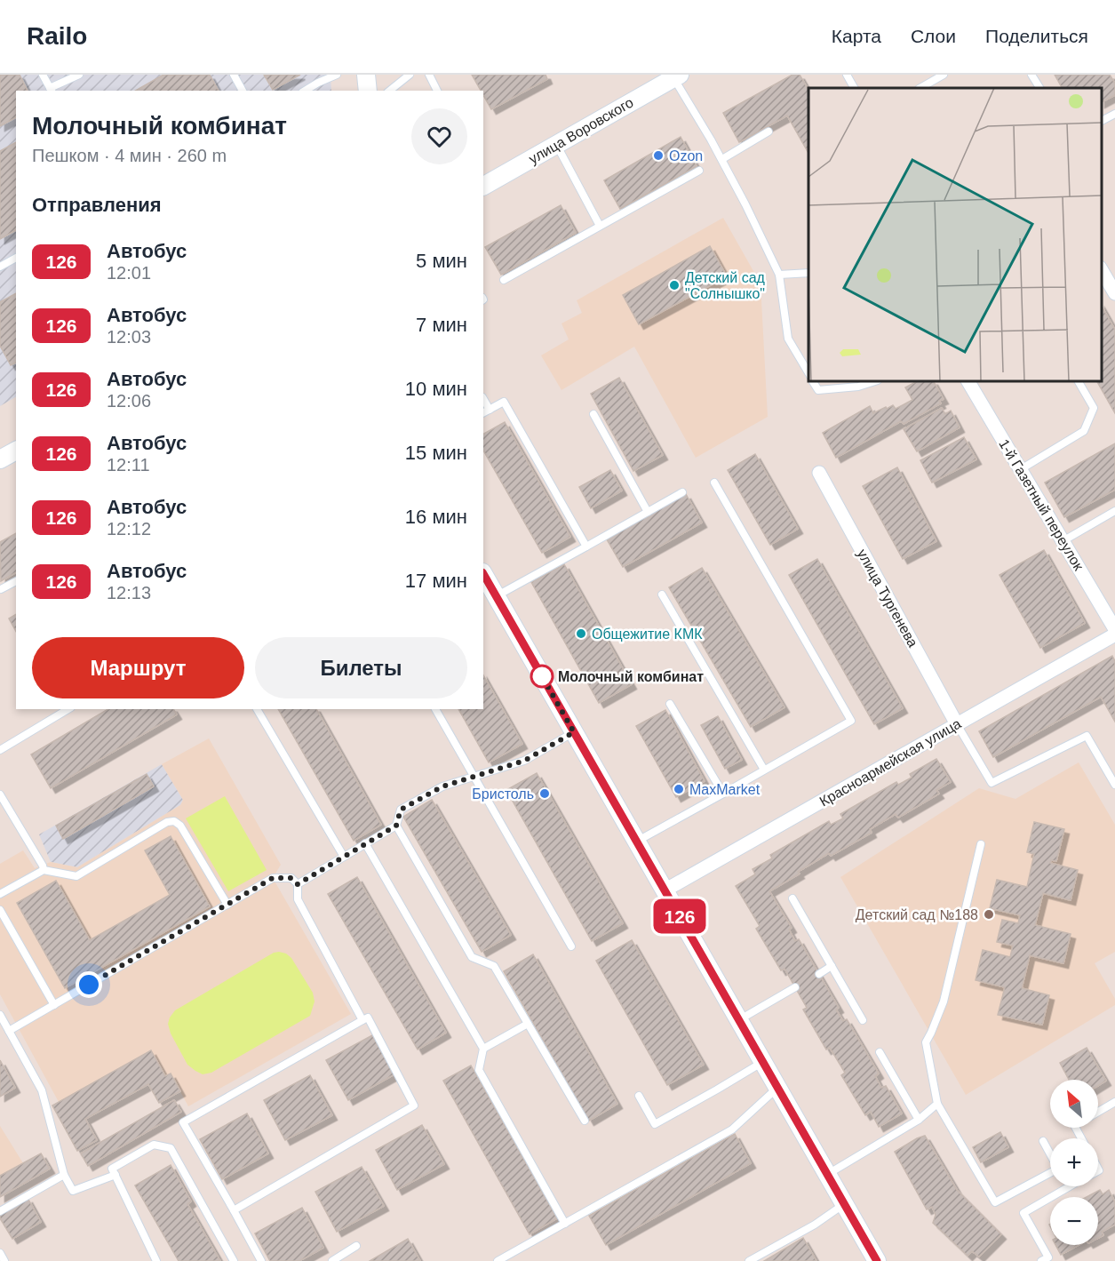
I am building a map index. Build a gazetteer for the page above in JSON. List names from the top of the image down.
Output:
{
  "streets": {
    "street": [
      "улица Воровского",
      "1-й Газетный переулок",
      "улица Тургенева",
      "Красноармейская улица"
    ]
  },
  "crossings": [
    ["улица Тургенева", "Красноармейская улица"]
  ],
  "places": [
    "Ozon",
    "Детский сад \"Солнышко\"",
    "Общежитие КМК",
    "Молочный комбинат",
    "MaxMarket",
    "Бристоль",
    "Детский сад №188"
  ],
  "lines": ["bus line 126"],
  "north": "top left",
  "page": {
    "header": "Railo",
    "nav": ["Карта", "Слои", "Поделиться"],
    "on_map": "126",
    "heading": [
      ["Молочный комбинат", "Пешком · 4 мин · 260 m"],
      "Отправления"
    ],
    "list": [
      {
        "mark": "126",
        "name": "Автобус",
        "note": "12:01",
        "value": "5 мин"
      },
      {
        "mark": "126",
        "name": "Автобус",
        "note": "12:03",
        "value": "7 мин"
      },
      {
        "mark": "126",
        "name": "Автобус",
        "note": "12:06",
        "value": "10 мин"
      },
      {
        "mark": "126",
        "name": "Автобус",
        "note": "12:11",
        "value": "15 мин"
      },
      {
        "mark": "126",
        "name": "Автобус",
        "note": "12:12",
        "value": "16 мин"
      },
      {
        "mark": "126",
        "name": "Автобус",
        "note": "12:13",
        "value": "17 мин"
      }
    ],
    "buttons": ["Маршрут", "Билеты"],
    "map_buttons": ["+", "−"]
  }
}
